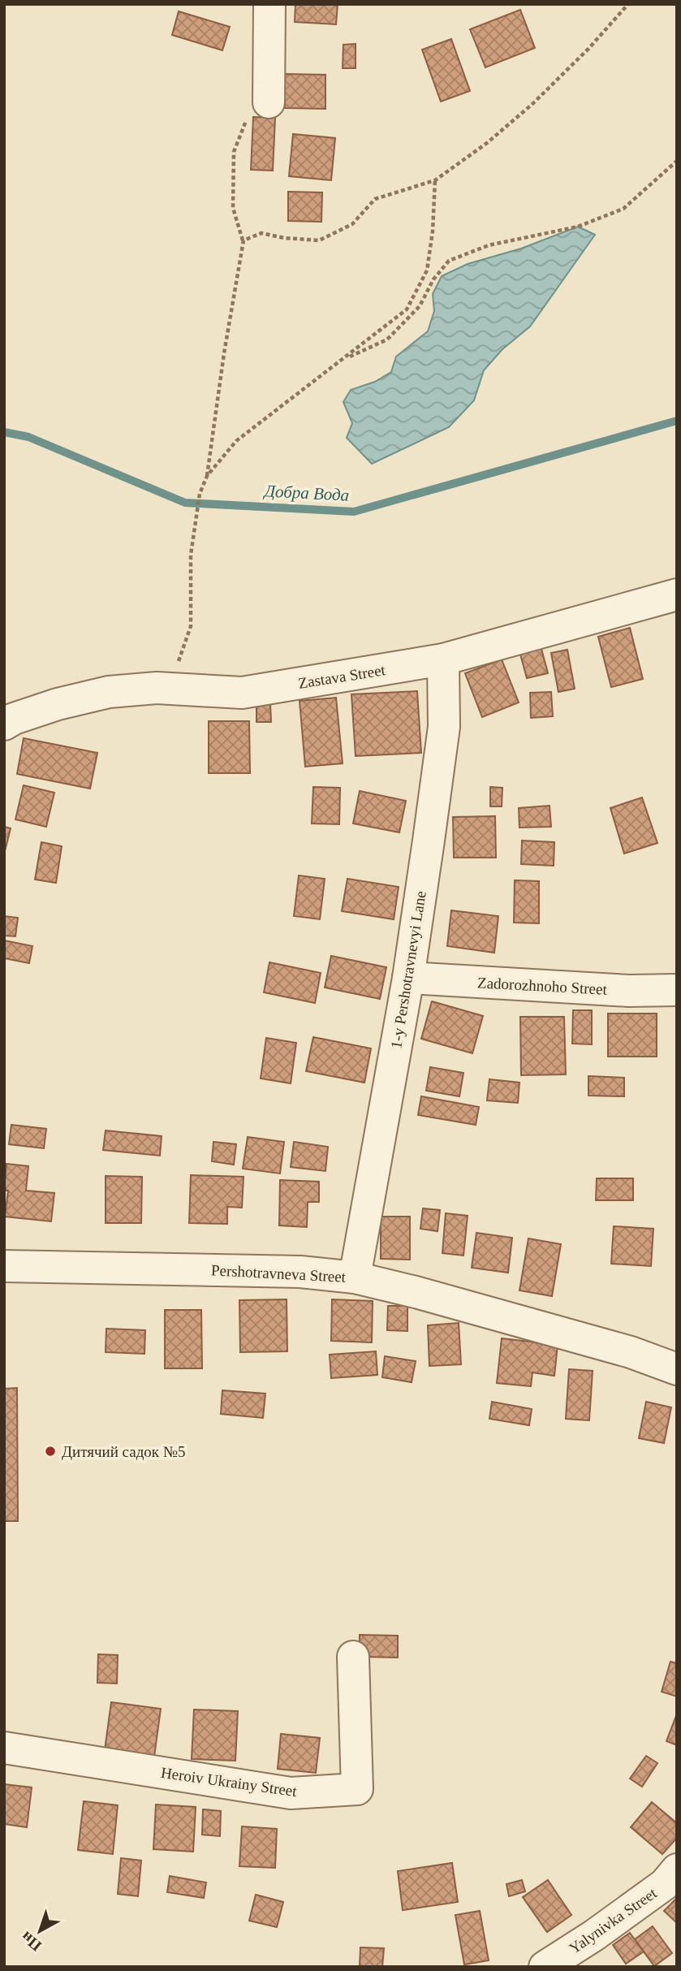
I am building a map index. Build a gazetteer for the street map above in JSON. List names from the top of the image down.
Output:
{
  "streets": {
    "street": [
      "Zastava Street",
      "1-y Pershotravnevyi Lane",
      "Zadorozhnoho Street",
      "Pershotravneva Street",
      "Heroiv Ukrainy Street",
      "Yalynivka Street"
    ]
  },
  "crossings": [
    ["Zastava Street", "1-y Pershotravnevyi Lane"],
    ["1-y Pershotravnevyi Lane", "Zadorozhnoho Street"],
    ["1-y Pershotravnevyi Lane", "Pershotravneva Street"]
  ],
  "water": ["Добра Вода"],
  "places": ["Дитячий садок №5"],
  "north": "bottom left"
}
